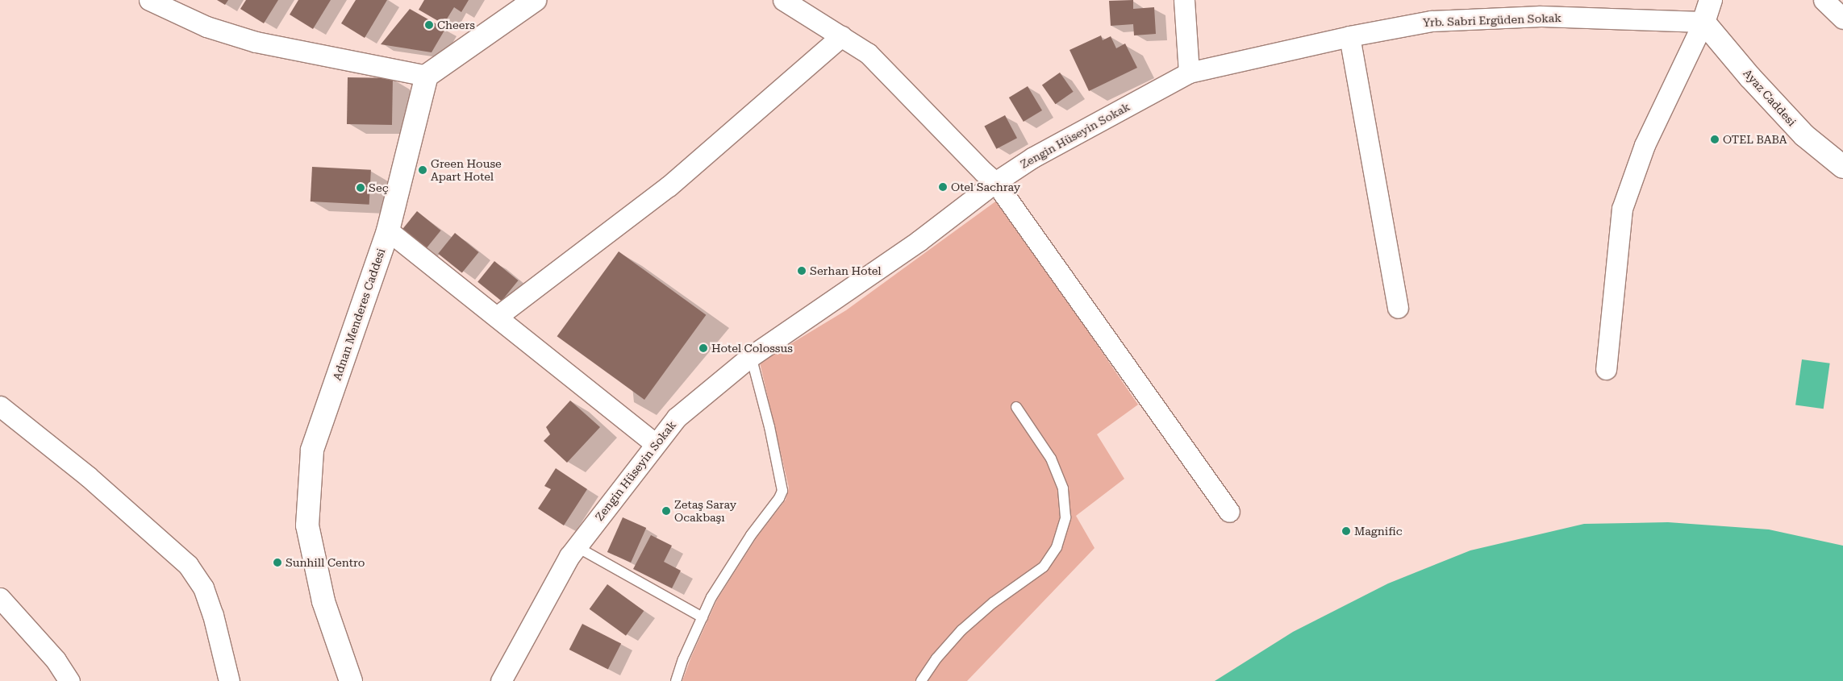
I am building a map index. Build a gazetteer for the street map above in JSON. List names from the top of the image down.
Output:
{
  "streets": {
    "street": [
      "Yrb. Sabri Ergüden Sokak",
      "Ayaz Caddesi",
      "Zengin Hüseyin Sokak",
      "Adnan Menderes Caddesi"
    ]
  },
  "crossings": [
    ["Yrb. Sabri Ergüden Sokak", "Ayaz Caddesi"],
    ["Yrb. Sabri Ergüden Sokak", "Zengin Hüseyin Sokak"]
  ],
  "places": [
    "Cheers",
    "OTEL BABA",
    "Green House Apart Hotel",
    "Otel Sachray",
    "Seç",
    "Serhan Hotel",
    "Hotel Colossus",
    "Zetaş Saray Ocakbaşı",
    "Magnific",
    "Sunhill Centro"
  ]
}
